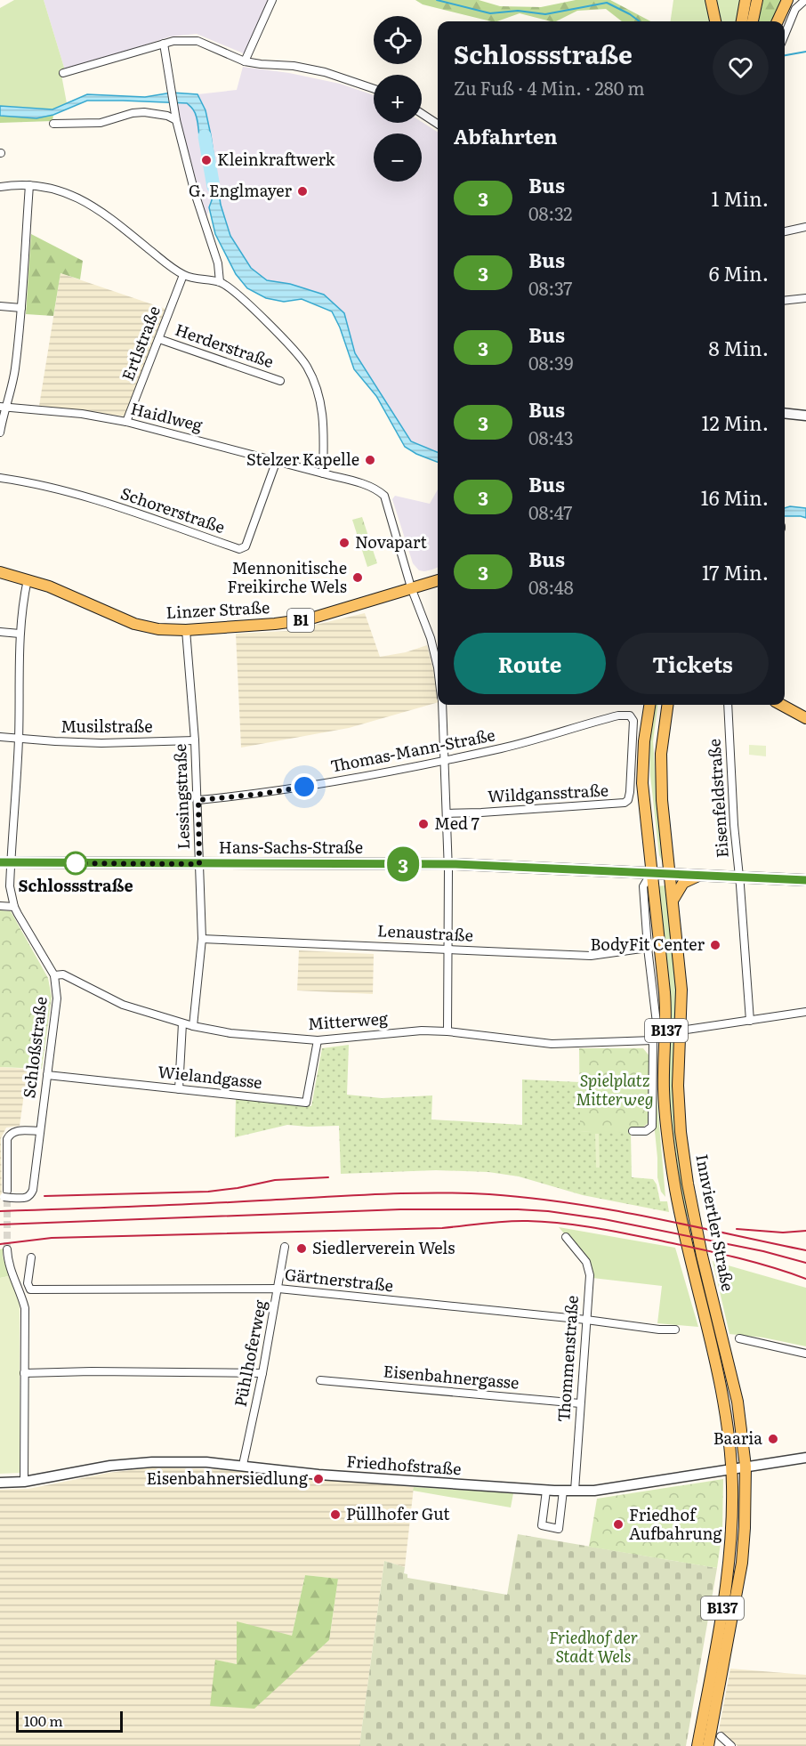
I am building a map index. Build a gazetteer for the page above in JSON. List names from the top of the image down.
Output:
{
  "streets": {
    "main road": [
      "Linzer Straße",
      "B1",
      "Hans-Sachs-Straße",
      "B137",
      "Innviertler Straße"
    ],
    "street": [
      "Ertlstraße",
      "Herderstraße",
      "Haidlweg",
      "Schorerstraße",
      "Musilstraße",
      "Thomas-Mann-Straße",
      "Wildgansstraße",
      "Lessingstraße",
      "Eisenfeldstraße",
      "Lenaustraße",
      "Mitterweg",
      "Schloßstraße",
      "Wielandgasse",
      "Gärtnerstraße",
      "Pühlhoferweg",
      "Thommenstraße",
      "Eisenbahnergasse",
      "Friedhofstraße"
    ]
  },
  "crossings": [
    ["Ertlstraße", "Herderstraße"],
    ["Ertlstraße", "Haidlweg"],
    ["Haidlweg", "Schorerstraße"],
    ["Haidlweg", "Linzer Straße"],
    ["Linzer Straße", "Lessingstraße"],
    ["Linzer Straße", "Schloßstraße"],
    ["Musilstraße", "Lessingstraße"],
    ["Musilstraße", "Schloßstraße"],
    ["Thomas-Mann-Straße", "Wildgansstraße"],
    ["Thomas-Mann-Straße", "Lessingstraße"],
    ["Lessingstraße", "Hans-Sachs-Straße"],
    ["Lessingstraße", "Lenaustraße"],
    ["Lessingstraße", "Mitterweg"],
    ["Eisenfeldstraße", "Hans-Sachs-Straße"],
    ["Hans-Sachs-Straße", "Schloßstraße"],
    ["Hans-Sachs-Straße", "Innviertler Straße"],
    ["Mitterweg", "Schloßstraße"],
    ["Mitterweg", "Wielandgasse"],
    ["Schloßstraße", "Wielandgasse"],
    ["Innviertler Straße", "Friedhofstraße"],
    ["Gärtnerstraße", "Pühlhoferweg"],
    ["Gärtnerstraße", "Thommenstraße"],
    ["Pühlhoferweg", "Friedhofstraße"],
    ["Thommenstraße", "Eisenbahnergasse"],
    ["Thommenstraße", "Friedhofstraße"]
  ],
  "parks": ["Spielplatz Mitterweg", "Friedhof der Stadt Wels"],
  "places": [
    "Kleinkraftwerk",
    "G. Englmayer",
    "Stelzer Kapelle",
    "Novapart",
    "Mennonitische Freikirche Wels",
    "Med 7",
    "Schlossstraße",
    "BodyFit Center",
    "Siedlerverein Wels",
    "Baaria",
    "Eisenbahnersiedlung",
    "Püllhofer Gut",
    "Friedhof Aufbahrung"
  ],
  "lines": ["bus line 3"],
  "scale_bar": "100 m",
  "page": {
    "on_map": "3",
    "map_buttons": ["+", "−"],
    "heading": [
      ["Schlossstraße", "Zu Fuß · 4 Min. · 280 m"],
      "Abfahrten"
    ],
    "list": [
      {
        "mark": "3",
        "name": "Bus",
        "note": "08:32",
        "value": "1 Min."
      },
      {
        "mark": "3",
        "name": "Bus",
        "note": "08:37",
        "value": "6 Min."
      },
      {
        "mark": "3",
        "name": "Bus",
        "note": "08:39",
        "value": "8 Min."
      },
      {
        "mark": "3",
        "name": "Bus",
        "note": "08:43",
        "value": "12 Min."
      },
      {
        "mark": "3",
        "name": "Bus",
        "note": "08:47",
        "value": "16 Min."
      },
      {
        "mark": "3",
        "name": "Bus",
        "note": "08:48",
        "value": "17 Min."
      }
    ],
    "buttons": ["Route", "Tickets"],
    "scale": "100 m"
  }
}
